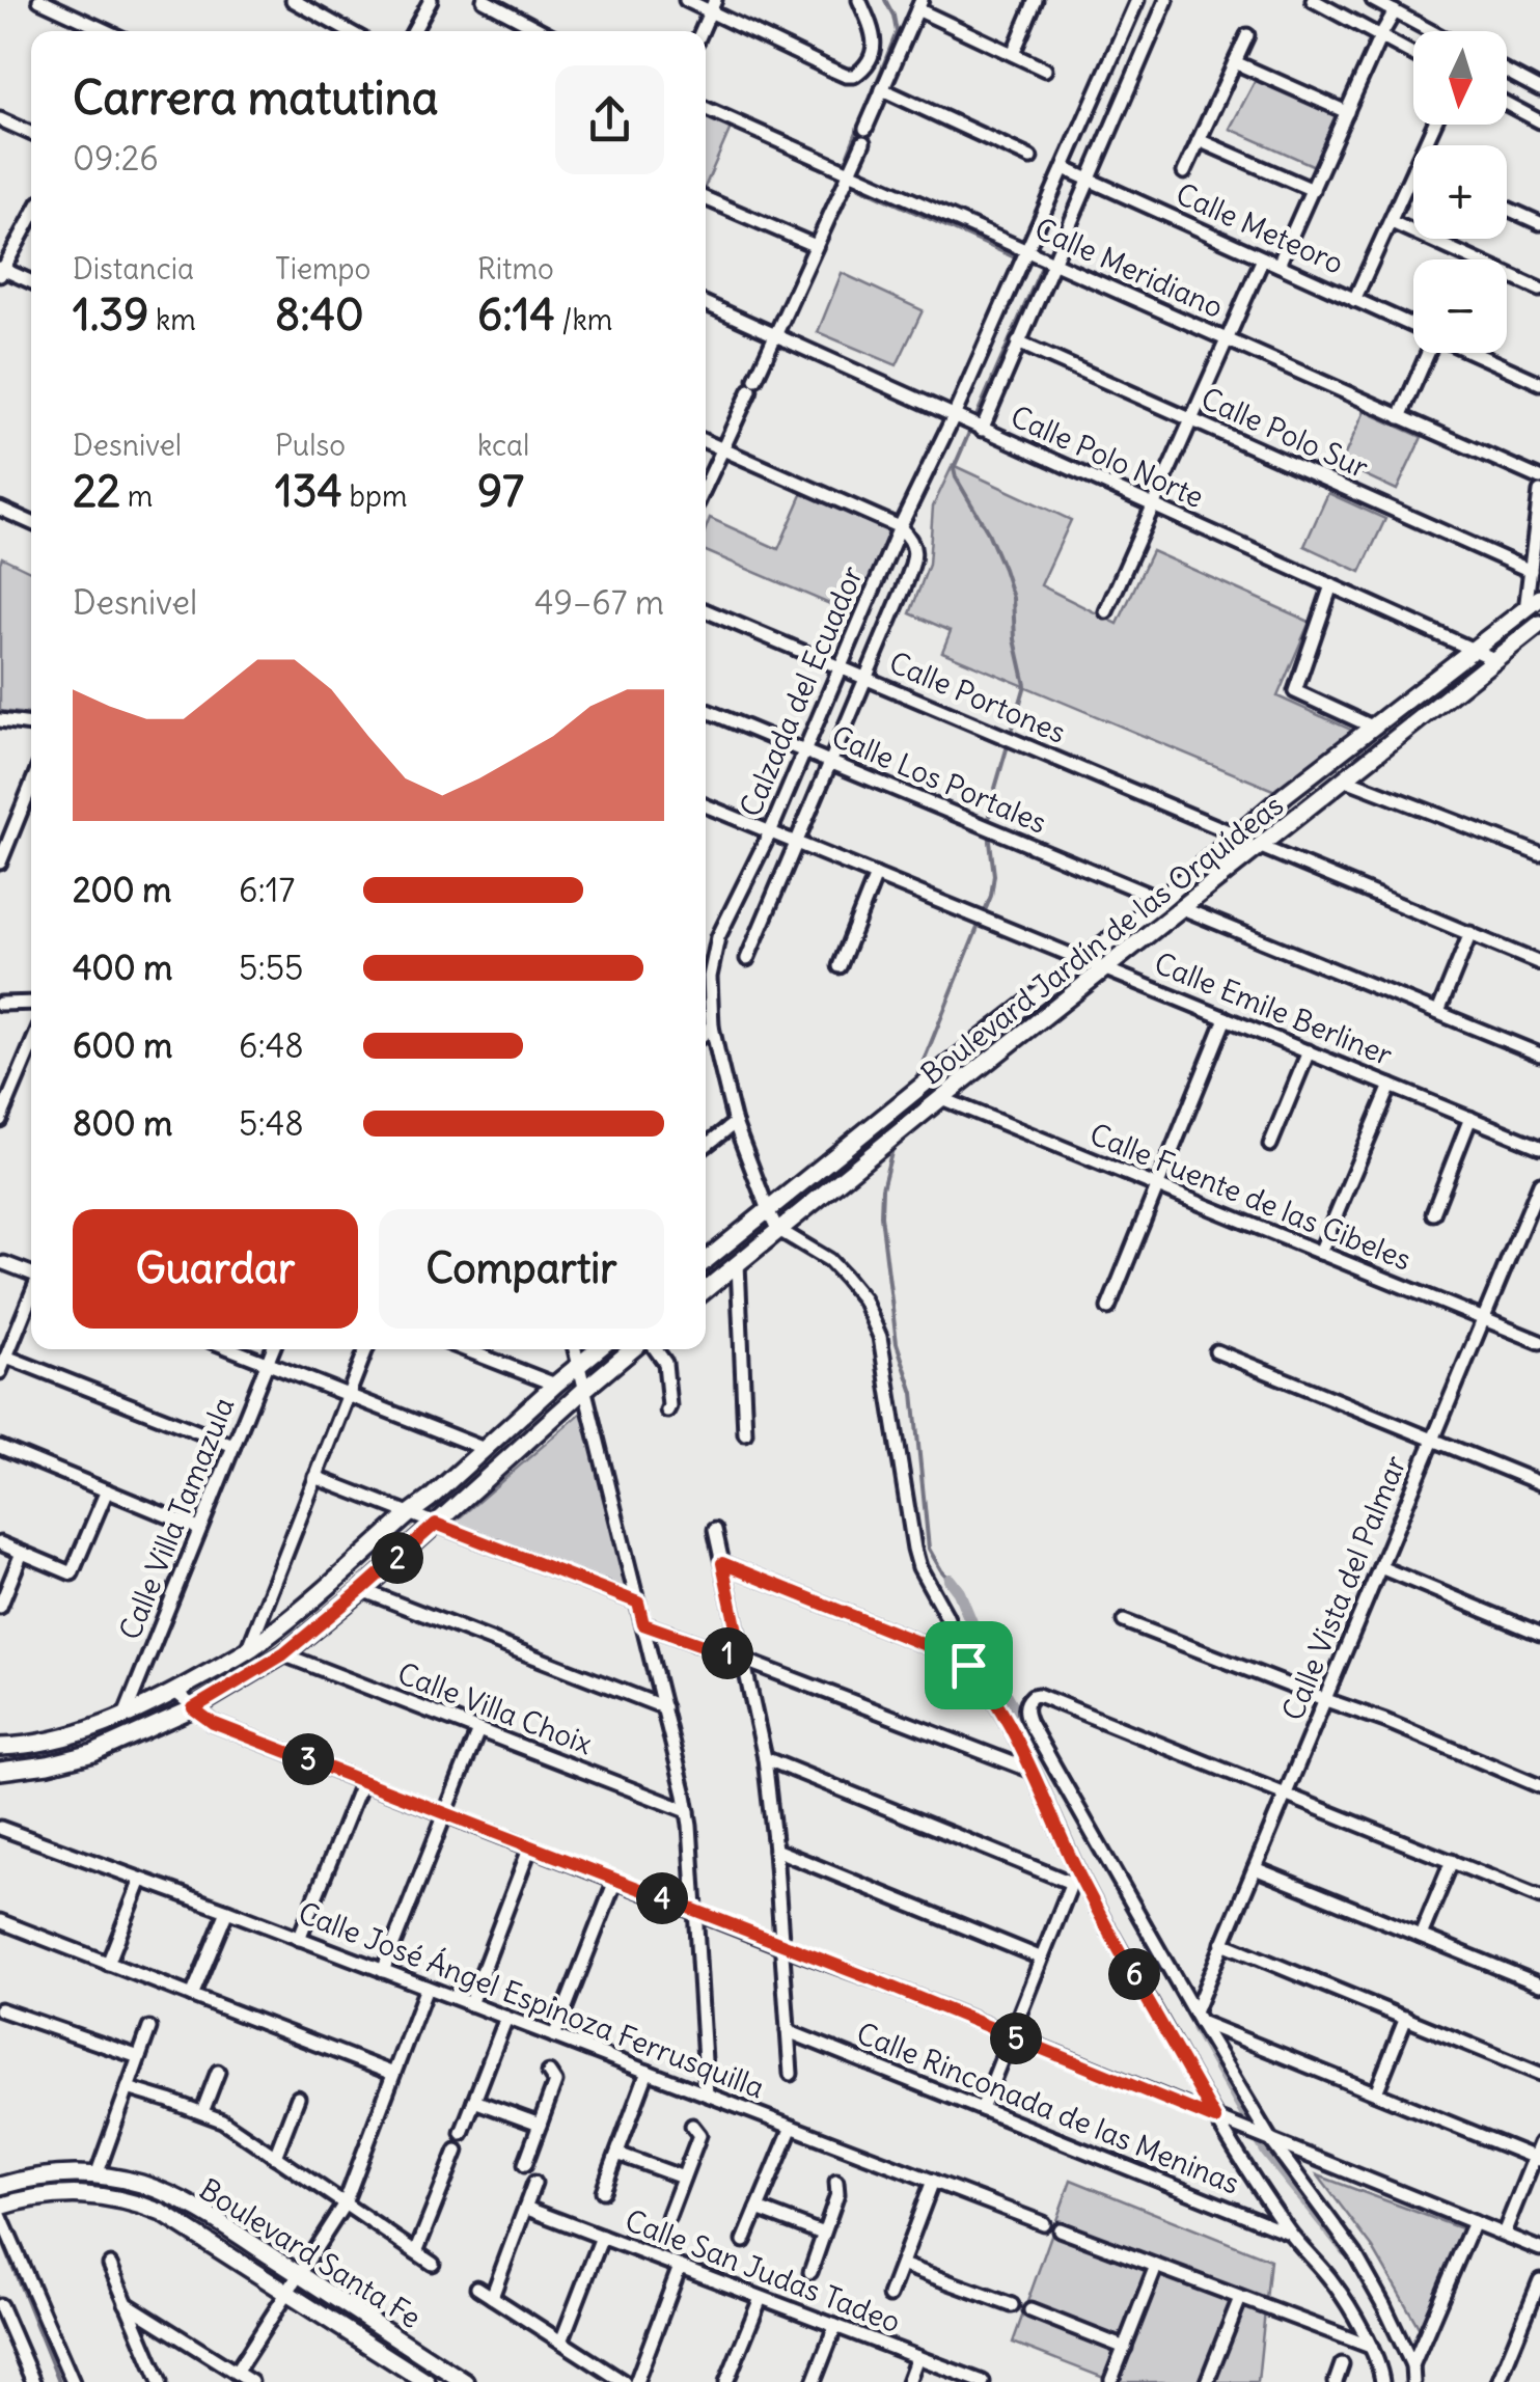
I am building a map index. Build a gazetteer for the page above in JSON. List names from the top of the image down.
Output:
{
  "streets": {
    "street": [
      "Calle Meteoro",
      "Calle Meridiano",
      "Calle Polo Sur",
      "Calle Polo Norte",
      "Calzada del Ecuador",
      "Calle Portones",
      "Calle Los Portales",
      "Boulevard Jardín de las Orquídeas",
      "Calle Emile Berliner",
      "Calle Fuente de las Cibeles",
      "Calle Villa Tamazula",
      "Calle Vista del Palmar",
      "Calle Villa Choix",
      "Calle José Ángel Espinoza Ferrusquilla",
      "Calle Rinconada de las Meninas",
      "Boulevard Santa Fe",
      "Calle San Judas Tadeo"
    ]
  },
  "crossings": [
    ["Calle Meteoro", "Calzada del Ecuador"],
    ["Calle Meridiano", "Calzada del Ecuador"],
    ["Calle Polo Norte", "Calzada del Ecuador"],
    ["Calle Polo Norte", "Boulevard Jardín de las Orquídeas"],
    ["Calzada del Ecuador", "Calle Portones"],
    ["Calzada del Ecuador", "Calle Los Portales"],
    ["Calzada del Ecuador", "Boulevard Jardín de las Orquídeas"],
    ["Calzada del Ecuador", "Calle Emile Berliner"],
    ["Calle Portones", "Boulevard Jardín de las Orquídeas"],
    ["Calle Los Portales", "Boulevard Jardín de las Orquídeas"],
    ["Boulevard Jardín de las Orquídeas", "Calle Emile Berliner"],
    ["Boulevard Jardín de las Orquídeas", "Calle Fuente de las Cibeles"],
    ["Calle Fuente de las Cibeles", "Calle Vista del Palmar"]
  ],
  "north": "bottom",
  "page": {
    "map_buttons": ["+", "−"],
    "heading": ["Carrera matutina", "09:26"],
    "stats": [
      ["Distancia", "1.39 km"],
      ["Tiempo", "8:40"],
      ["Ritmo", "6:14 /km"],
      ["Desnivel", "22 m"],
      ["Pulso", "134 bpm"],
      ["kcal", "97"]
    ],
    "chart": ["Desnivel", "49–67 m"],
    "list": [
      {
        "name": "200 m",
        "note": "6:17"
      },
      {
        "name": "400 m",
        "note": "5:55"
      },
      {
        "name": "600 m",
        "note": "6:48"
      },
      {
        "name": "800 m",
        "note": "5:48"
      }
    ],
    "buttons": ["Guardar", "Compartir"],
    "pins": [
      "2",
      "1",
      "3",
      "4",
      "6",
      "5"
    ]
  }
}
